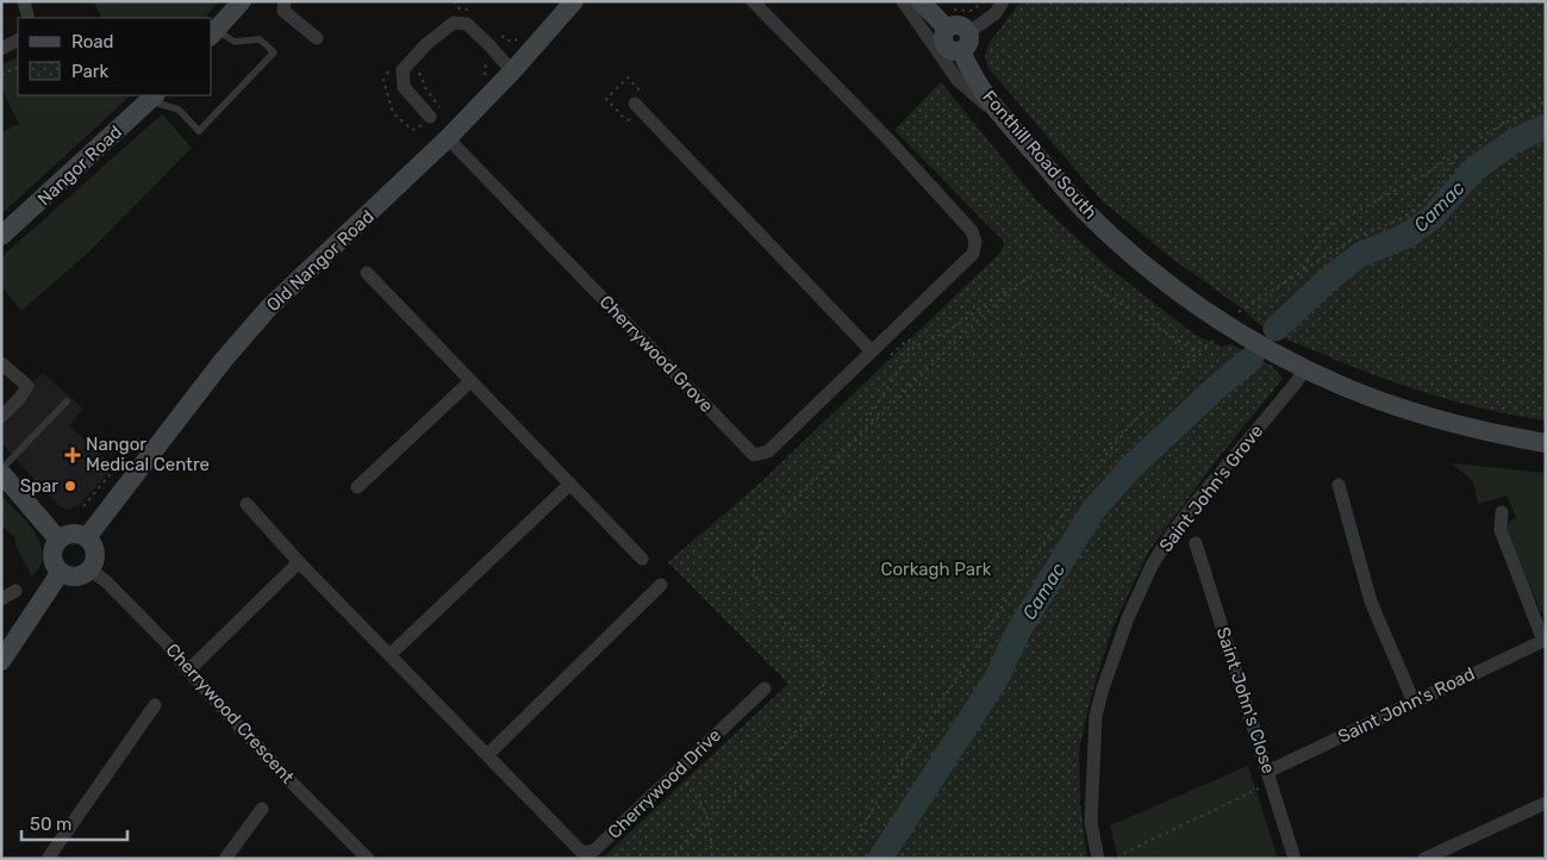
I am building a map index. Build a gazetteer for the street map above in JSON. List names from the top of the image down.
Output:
{
  "streets": {
    "main road": ["Fonthill Road South", "Nangor Road", "Old Nangor Road"],
    "street": [
      "Cherrywood Grove",
      "Saint John's Grove",
      "Saint John's Close",
      "Saint John's Road",
      "Cherrywood Crescent",
      "Cherrywood Drive"
    ]
  },
  "crossings": [
    ["Fonthill Road South", "Saint John's Grove"],
    ["Old Nangor Road", "Cherrywood Grove"],
    ["Old Nangor Road", "Cherrywood Crescent"],
    ["Saint John's Close", "Saint John's Road"]
  ],
  "water": ["Camac"],
  "parks": ["Corkagh Park"],
  "places": {
    "health": ["Nangor Medical Centre"],
    "other": ["Spar"]
  },
  "legend": ["Road", "Park"],
  "scale_bar": "50 m"
}
